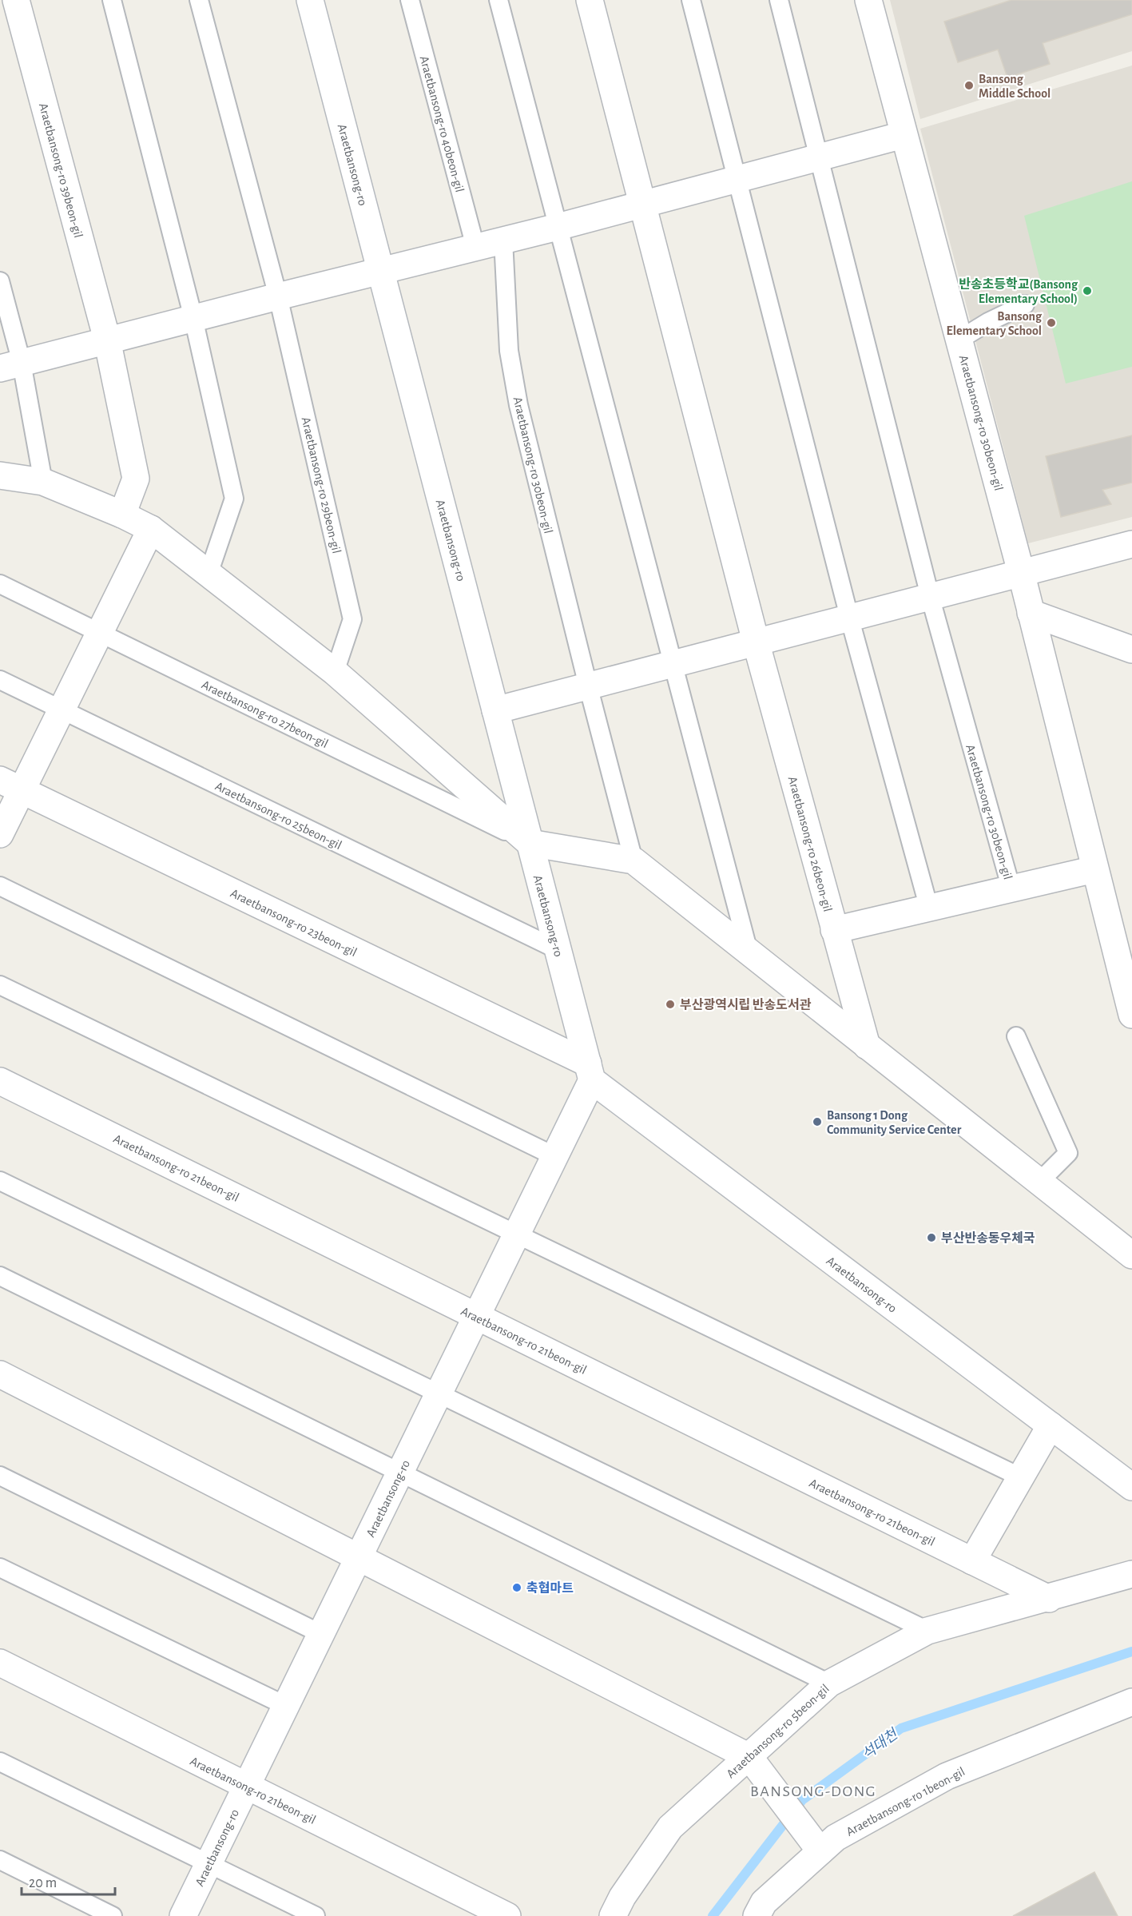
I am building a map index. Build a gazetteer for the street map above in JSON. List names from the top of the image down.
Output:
{
  "streets": {
    "street": [
      "Araetbansong-ro",
      "Araetbansong-ro 39beon-gil",
      "Araetbansong-ro 30beon-gil",
      "Araetbansong-ro 26beon-gil",
      "Araetbansong-ro 23beon-gil",
      "Araetbansong-ro 21beon-gil",
      "Araetbansong-ro 5beon-gil",
      "Araetbansong-ro 1beon-gil"
    ],
    "lane": [
      "Araetbansong-ro 40beon-gil",
      "Araetbansong-ro 29beon-gil",
      "Araetbansong-ro 27beon-gil",
      "Araetbansong-ro 25beon-gil"
    ]
  },
  "crossings": [
    ["Araetbansong-ro", "Araetbansong-ro 27beon-gil"],
    ["Araetbansong-ro", "Araetbansong-ro 25beon-gil"],
    ["Araetbansong-ro", "Araetbansong-ro 23beon-gil"],
    ["Araetbansong-ro", "Araetbansong-ro 21beon-gil"],
    ["Araetbansong-ro 21beon-gil", "Araetbansong-ro 5beon-gil"]
  ],
  "districts": ["BANSONG-DONG"],
  "water": ["석대천"],
  "places": [
    "Bansong Middle School",
    "반송초등학교(Bansong Elementary School)",
    "Bansong Elementary School",
    "부산광역시립 반송도서관",
    "Bansong 1 Dong Community Service Center",
    "부산반송동우체국",
    "축협마트"
  ],
  "scale_bar": "20 m"
}
